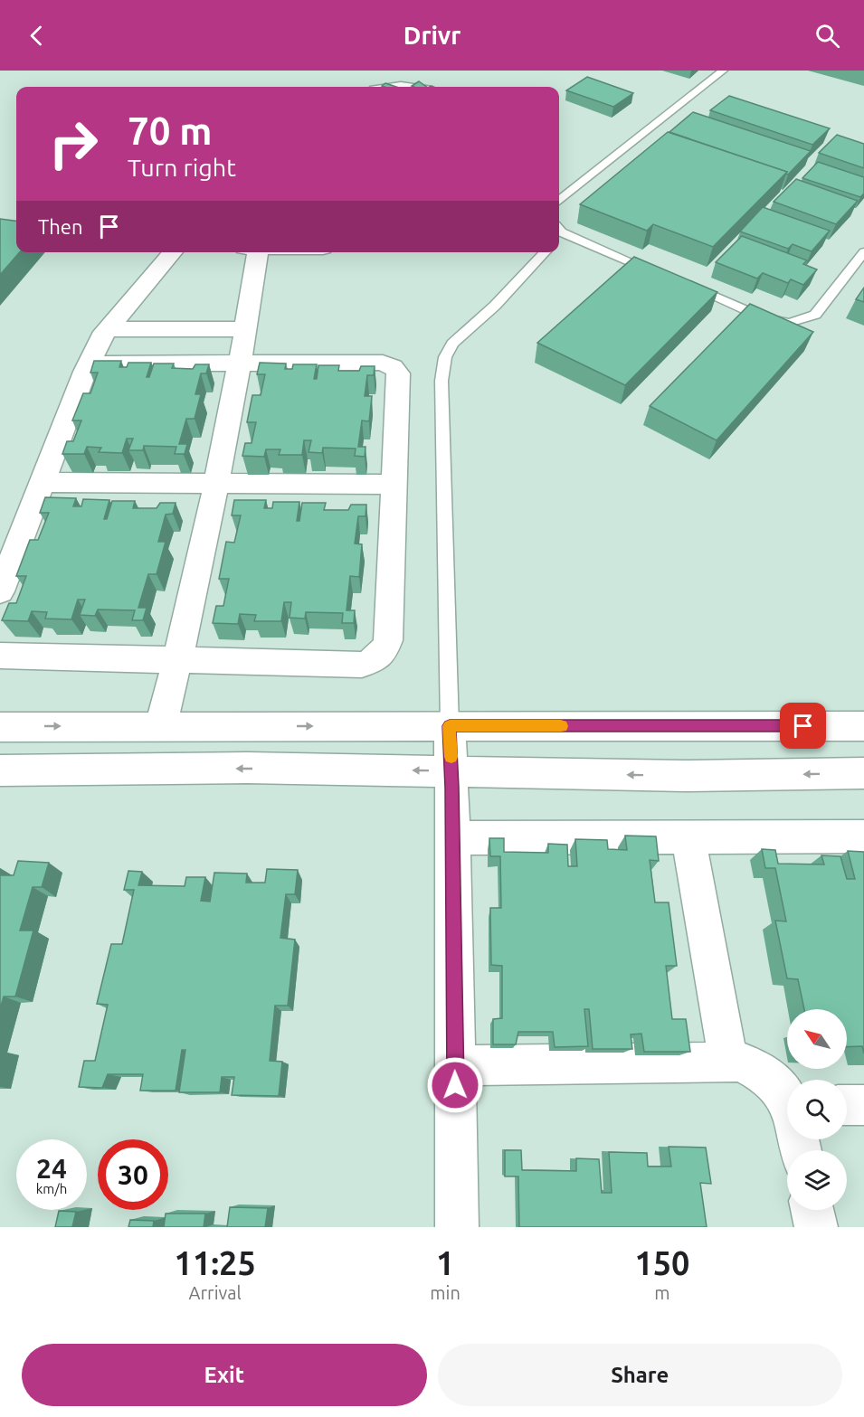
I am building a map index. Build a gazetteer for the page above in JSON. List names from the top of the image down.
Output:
{
  "north": "top left",
  "page": {
    "header": "Drivr",
    "turn": ["70 m", "Turn right"],
    "then": "Then",
    "speed": "24 km/h",
    "limit": "30",
    "eta": [
      "11:25",
      "Arrival",
      "1",
      "min",
      "150",
      "m"
    ],
    "buttons": ["Exit", "Share"]
  }
}
